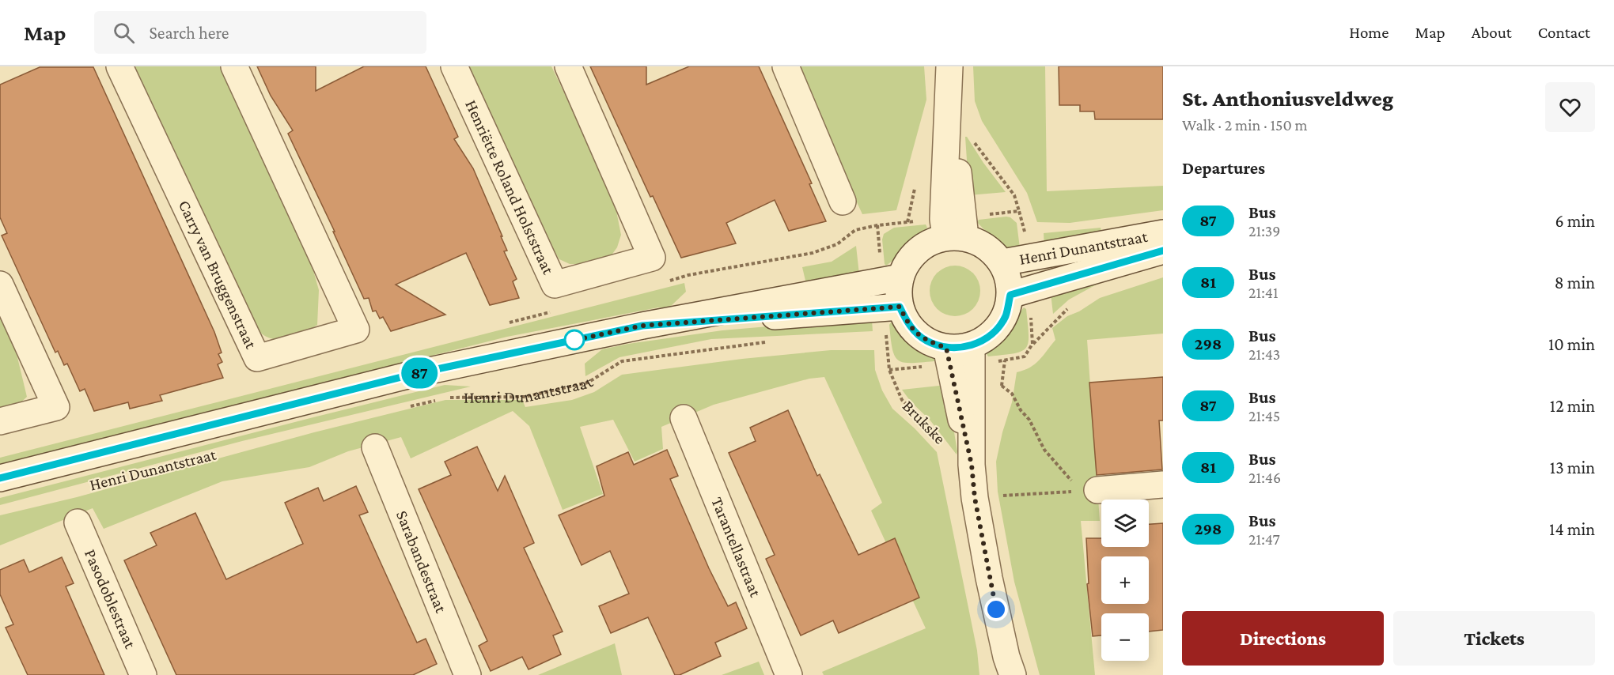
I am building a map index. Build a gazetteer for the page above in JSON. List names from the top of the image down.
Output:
{
  "streets": {
    "street": [
      "Henriëtte Roland Holststraat",
      "Henri Dunantstraat",
      "Carry van Bruggenstraat",
      "Brukske",
      "Tarantellastraat",
      "Sarabandestraat",
      "Pasodoblestraat"
    ]
  },
  "crossings": [
    ["Henri Dunantstraat", "Brukske"]
  ],
  "lines": ["bus line 87"],
  "page": {
    "header": "Map",
    "search": "Search here",
    "nav": [
      "Home",
      "Map",
      "About",
      "Contact"
    ],
    "on_map": "87",
    "heading": [
      ["St. Anthoniusveldweg", "Walk · 2 min · 150 m"],
      "Departures"
    ],
    "list": [
      {
        "mark": "87",
        "name": "Bus",
        "note": "21:39",
        "value": "6 min"
      },
      {
        "mark": "81",
        "name": "Bus",
        "note": "21:41",
        "value": "8 min"
      },
      {
        "mark": "298",
        "name": "Bus",
        "note": "21:43",
        "value": "10 min"
      },
      {
        "mark": "87",
        "name": "Bus",
        "note": "21:45",
        "value": "12 min"
      },
      {
        "mark": "81",
        "name": "Bus",
        "note": "21:46",
        "value": "13 min"
      },
      {
        "mark": "298",
        "name": "Bus",
        "note": "21:47",
        "value": "14 min"
      }
    ],
    "map_buttons": ["+", "−"],
    "buttons": ["Directions", "Tickets"]
  }
}
